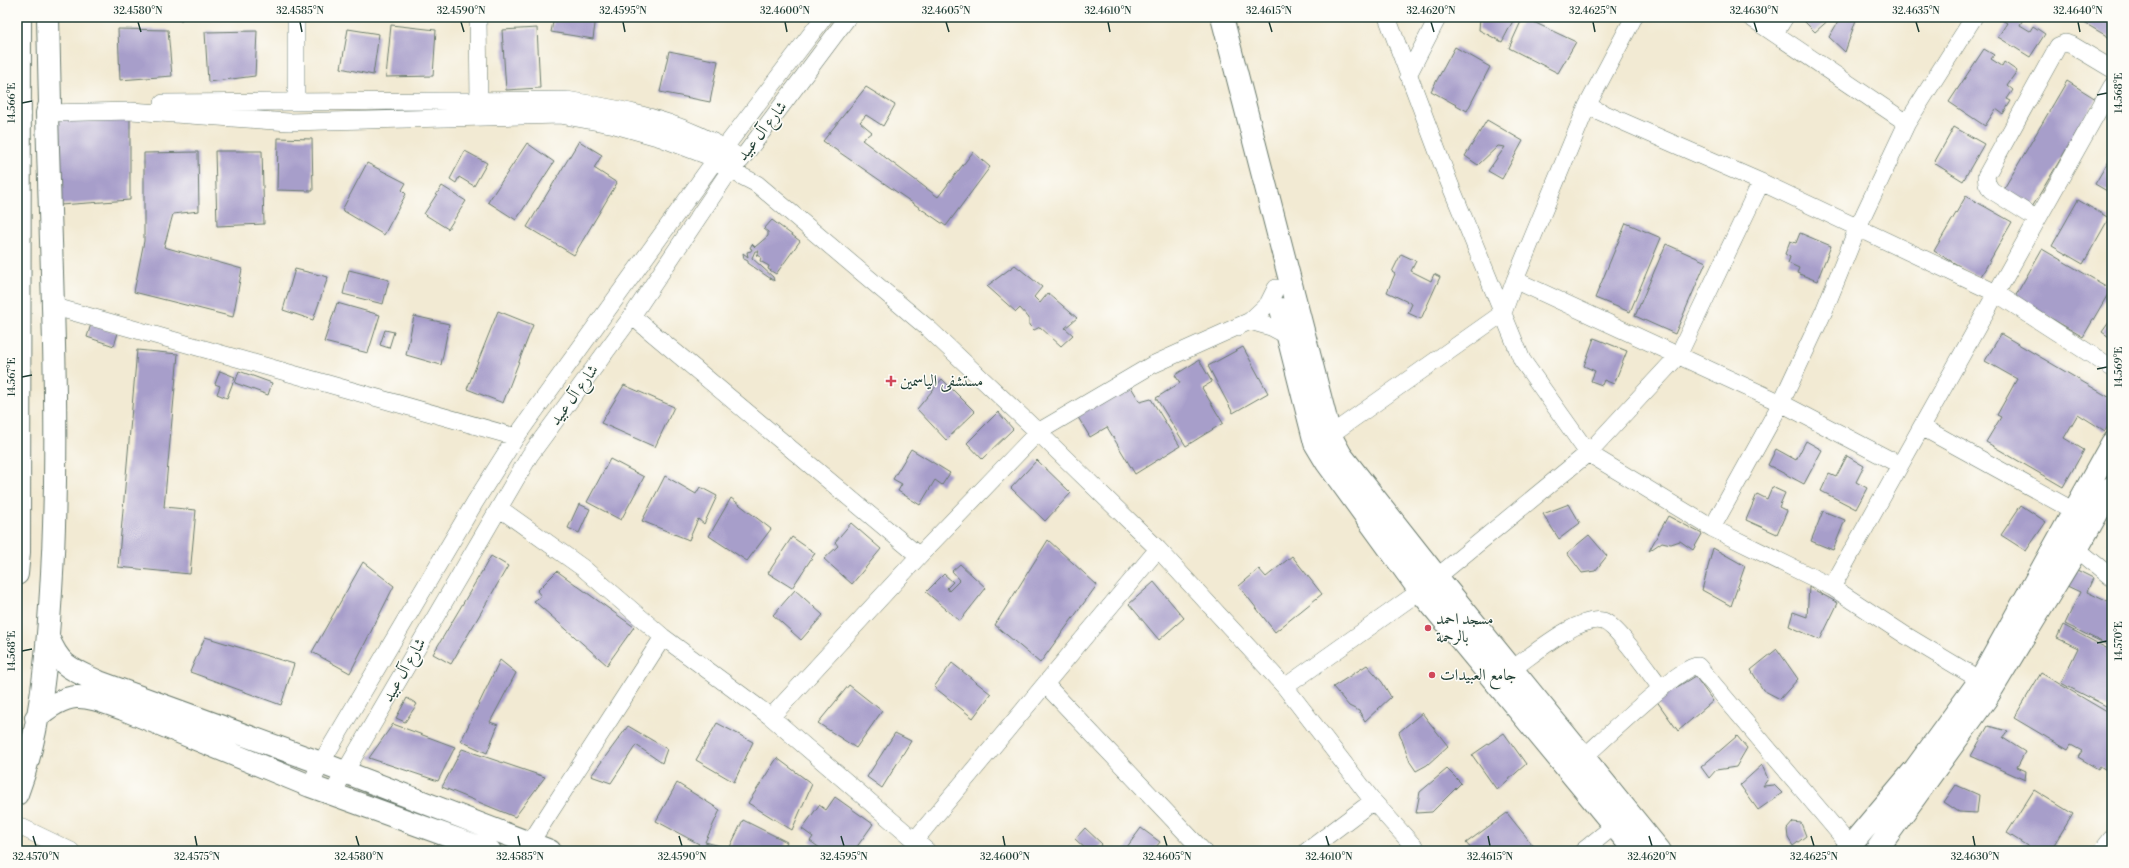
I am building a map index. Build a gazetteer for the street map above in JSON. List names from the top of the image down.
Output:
{
  "streets": {
    "street": ["شارع آل عبيد"]
  },
  "places": {
    "health": ["مستشفى الياسمين"],
    "other": ["مسجد احمد بالرحمة", "جامع العبيدات"]
  },
  "coordinates": [
    "32.4580°N",
    "32.4585°N",
    "32.4590°N",
    "32.4595°N",
    "32.4600°N",
    "32.4605°N",
    "32.4610°N",
    "32.4615°N",
    "32.4620°N",
    "32.4625°N",
    "32.4630°N",
    "32.4635°N",
    "32.4640°N",
    "14.568°E",
    "14.566°E",
    "14.569°E",
    "14.567°E",
    "14.570°E",
    "32.4570°N",
    "32.4575°N"
  ]
}
